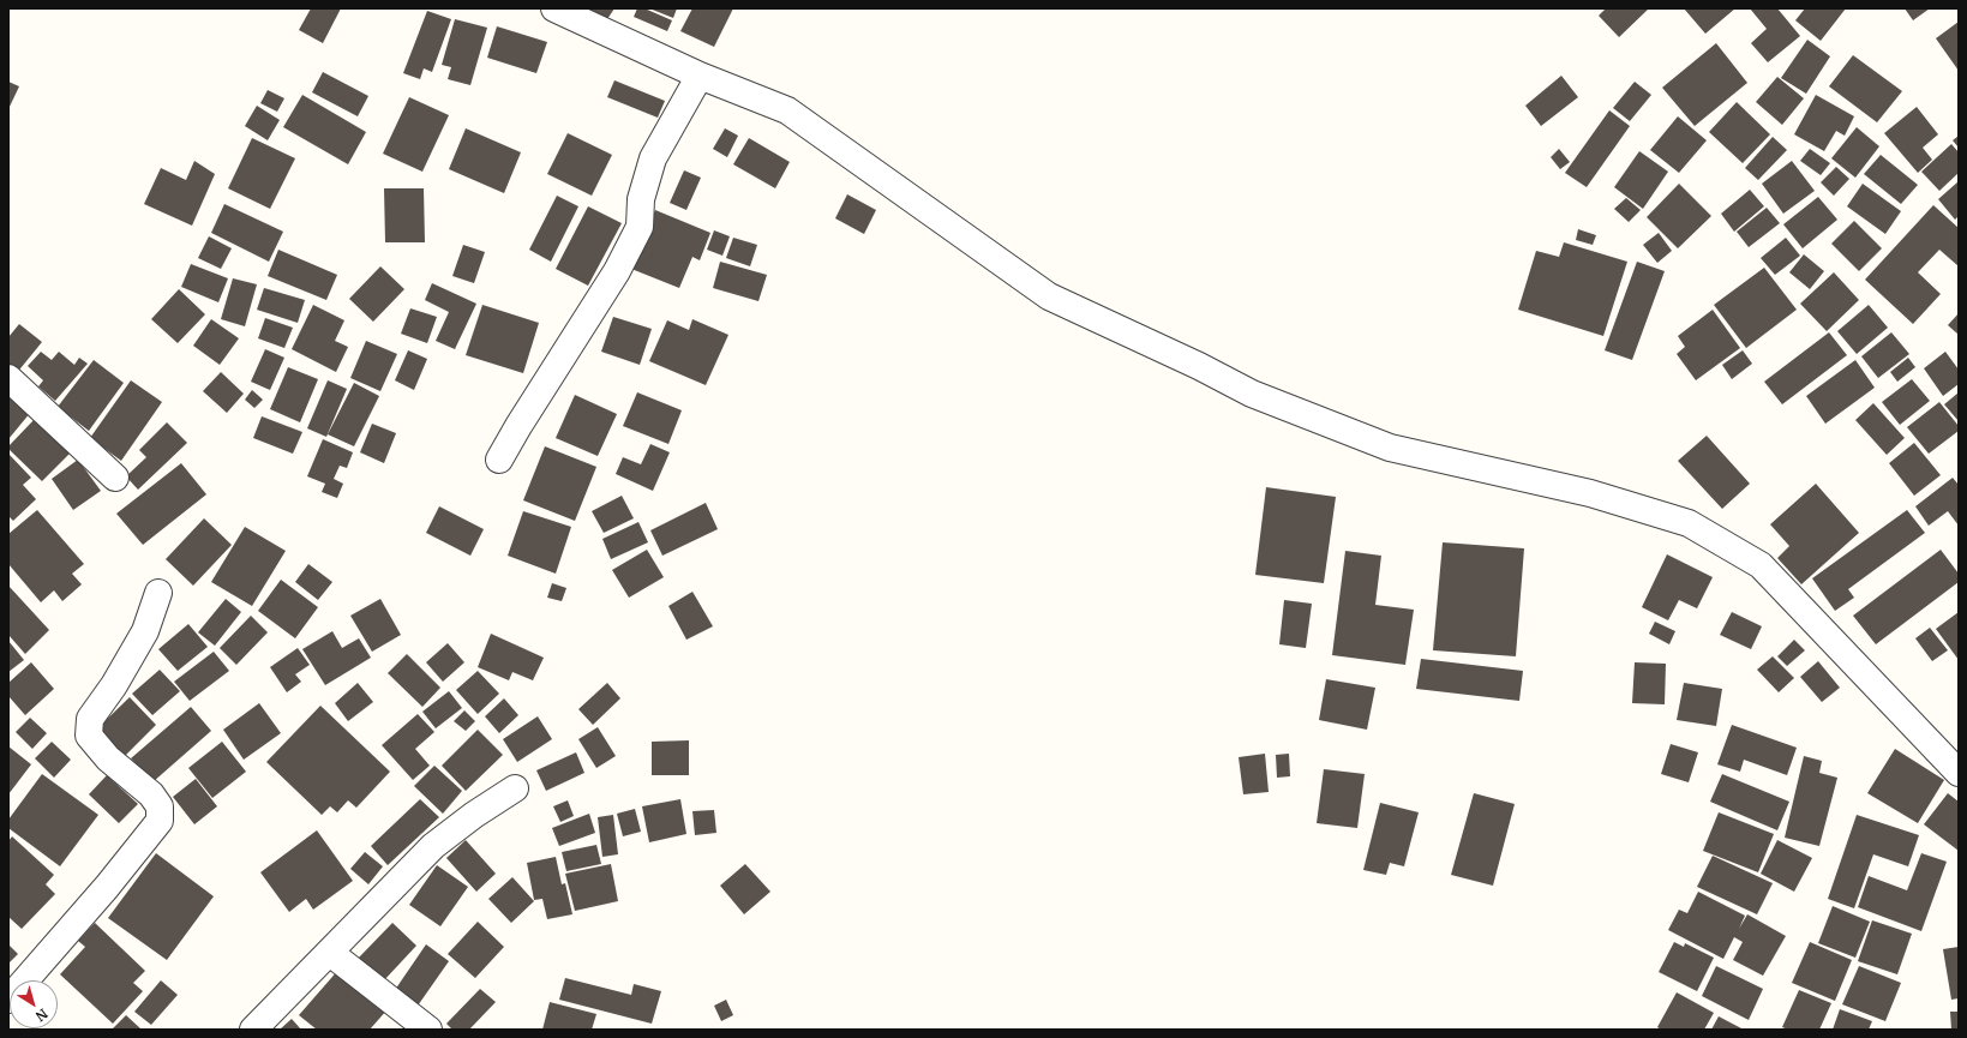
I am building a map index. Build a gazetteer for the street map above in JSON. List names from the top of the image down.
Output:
{
  "north": "bottom right"
}
